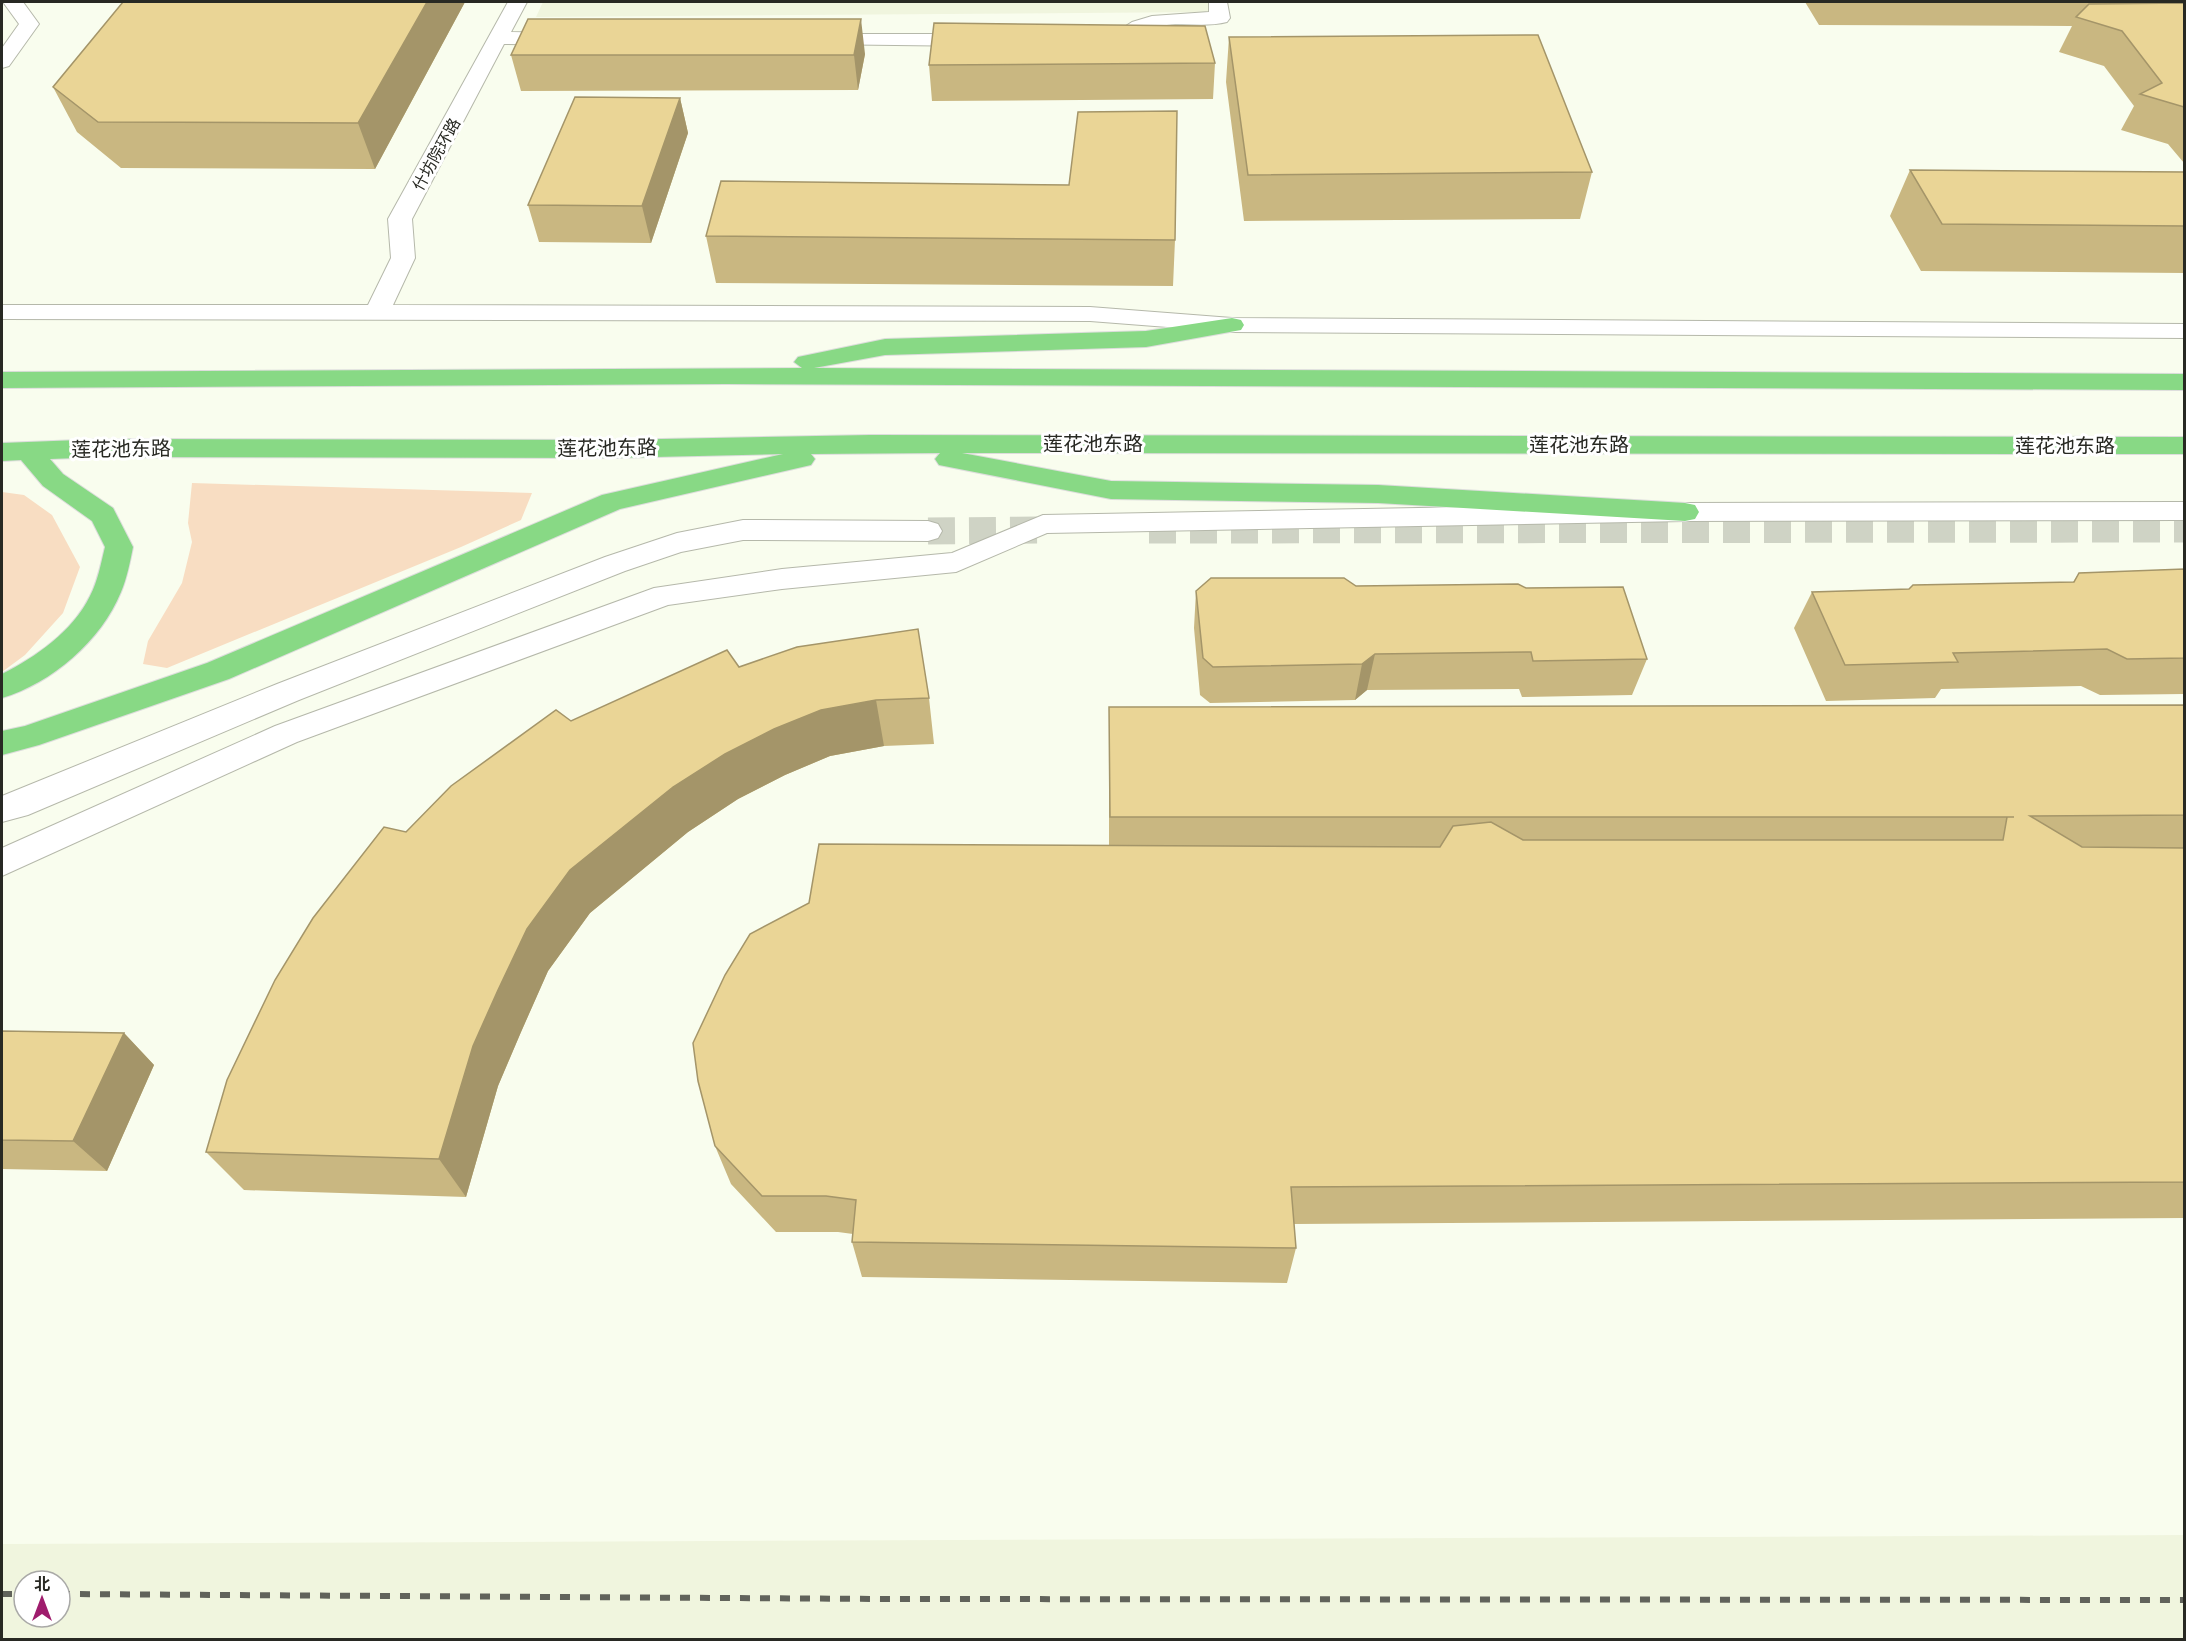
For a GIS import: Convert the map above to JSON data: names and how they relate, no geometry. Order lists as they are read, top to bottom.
{
  "streets": {
    "highway": ["莲花池东路"],
    "street": ["什坊院环路"]
  },
  "north": "top"
}
